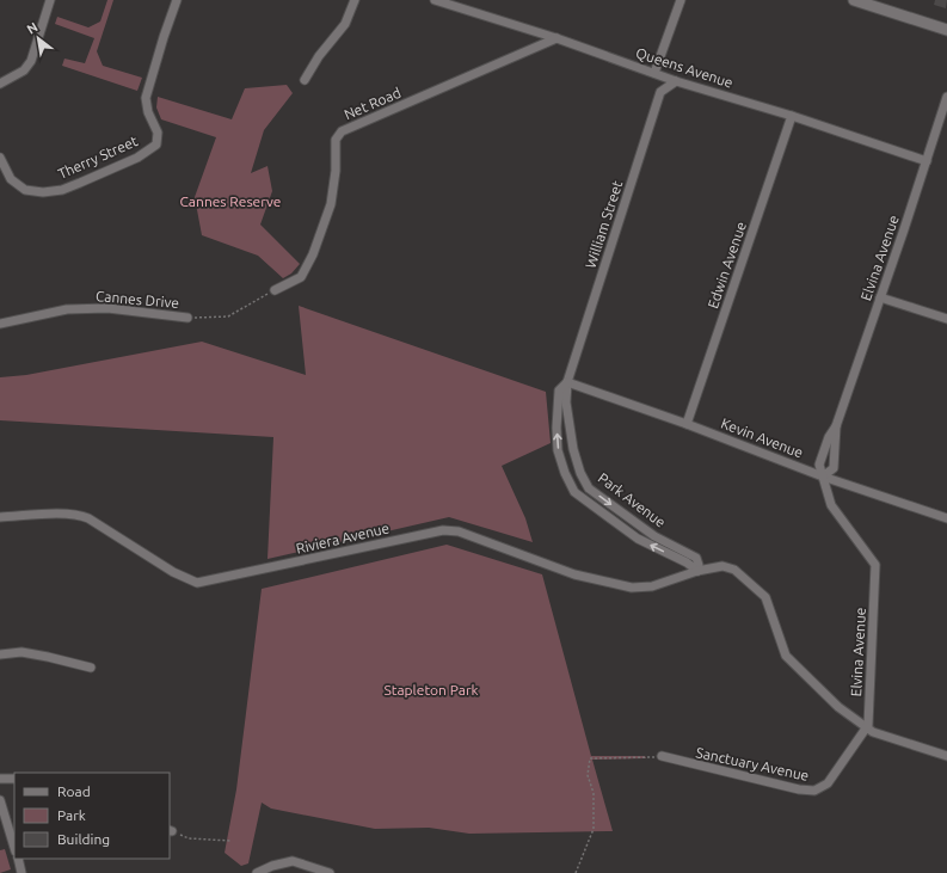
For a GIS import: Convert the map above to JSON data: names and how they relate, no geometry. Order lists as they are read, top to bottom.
{
  "streets": {
    "street": [
      "Queens Avenue",
      "Net Road",
      "Therry Street",
      "William Street",
      "Elvina Avenue",
      "Edwin Avenue",
      "Cannes Drive",
      "Kevin Avenue",
      "Park Avenue",
      "Riviera Avenue",
      "Sanctuary Avenue"
    ]
  },
  "crossings": [
    ["Queens Avenue", "Net Road"],
    ["Queens Avenue", "William Street"],
    ["Queens Avenue", "Elvina Avenue"],
    ["Queens Avenue", "Edwin Avenue"],
    ["William Street", "Kevin Avenue"],
    ["William Street", "Park Avenue"],
    ["Elvina Avenue", "Kevin Avenue"],
    ["Elvina Avenue", "Sanctuary Avenue"],
    ["Edwin Avenue", "Kevin Avenue"],
    ["Kevin Avenue", "Park Avenue"],
    ["Park Avenue", "Riviera Avenue"]
  ],
  "parks": ["Cannes Reserve", "Stapleton Park"],
  "legend": ["Road", "Park", "Building"],
  "north": "top left"
}
